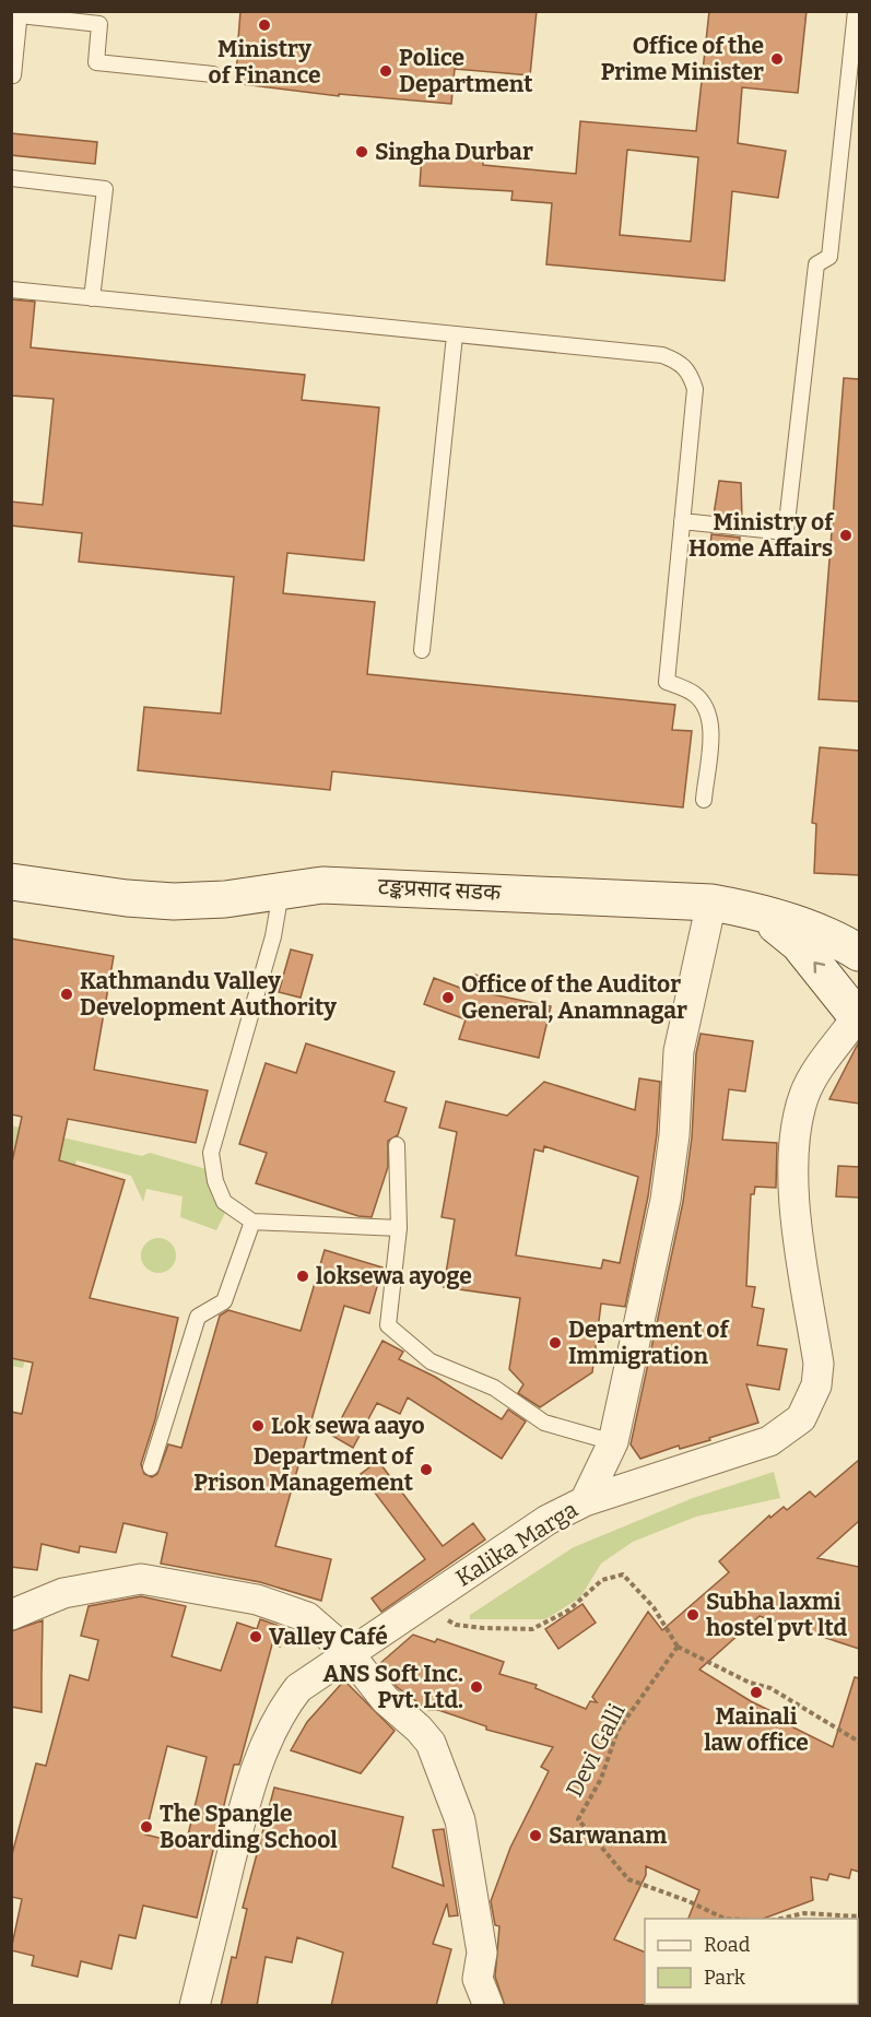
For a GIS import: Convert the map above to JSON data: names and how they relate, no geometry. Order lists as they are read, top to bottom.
{
  "streets": {
    "street": ["टङ्कप्रसाद सडक", "Kalika Marga"],
    "path": ["Devi Galli"]
  },
  "places": [
    "Ministry of Finance",
    "Office of the Prime Minister",
    "Police Department",
    "Singha Durbar",
    "Ministry of Home Affairs",
    "Kathmandu Valley Development Authority",
    "Office of the Auditor General, Anamnagar",
    "loksewa ayoge",
    "Department of Immigration",
    "Lok sewa aayo",
    "Department of Prison Management",
    "Subha laxmi hostel pvt ltd",
    "Valley Café",
    "ANS Soft Inc. Pvt. Ltd.",
    "Mainali law office",
    "The Spangle Boarding School",
    "Sarwanam"
  ],
  "legend": ["Road", "Park"]
}
